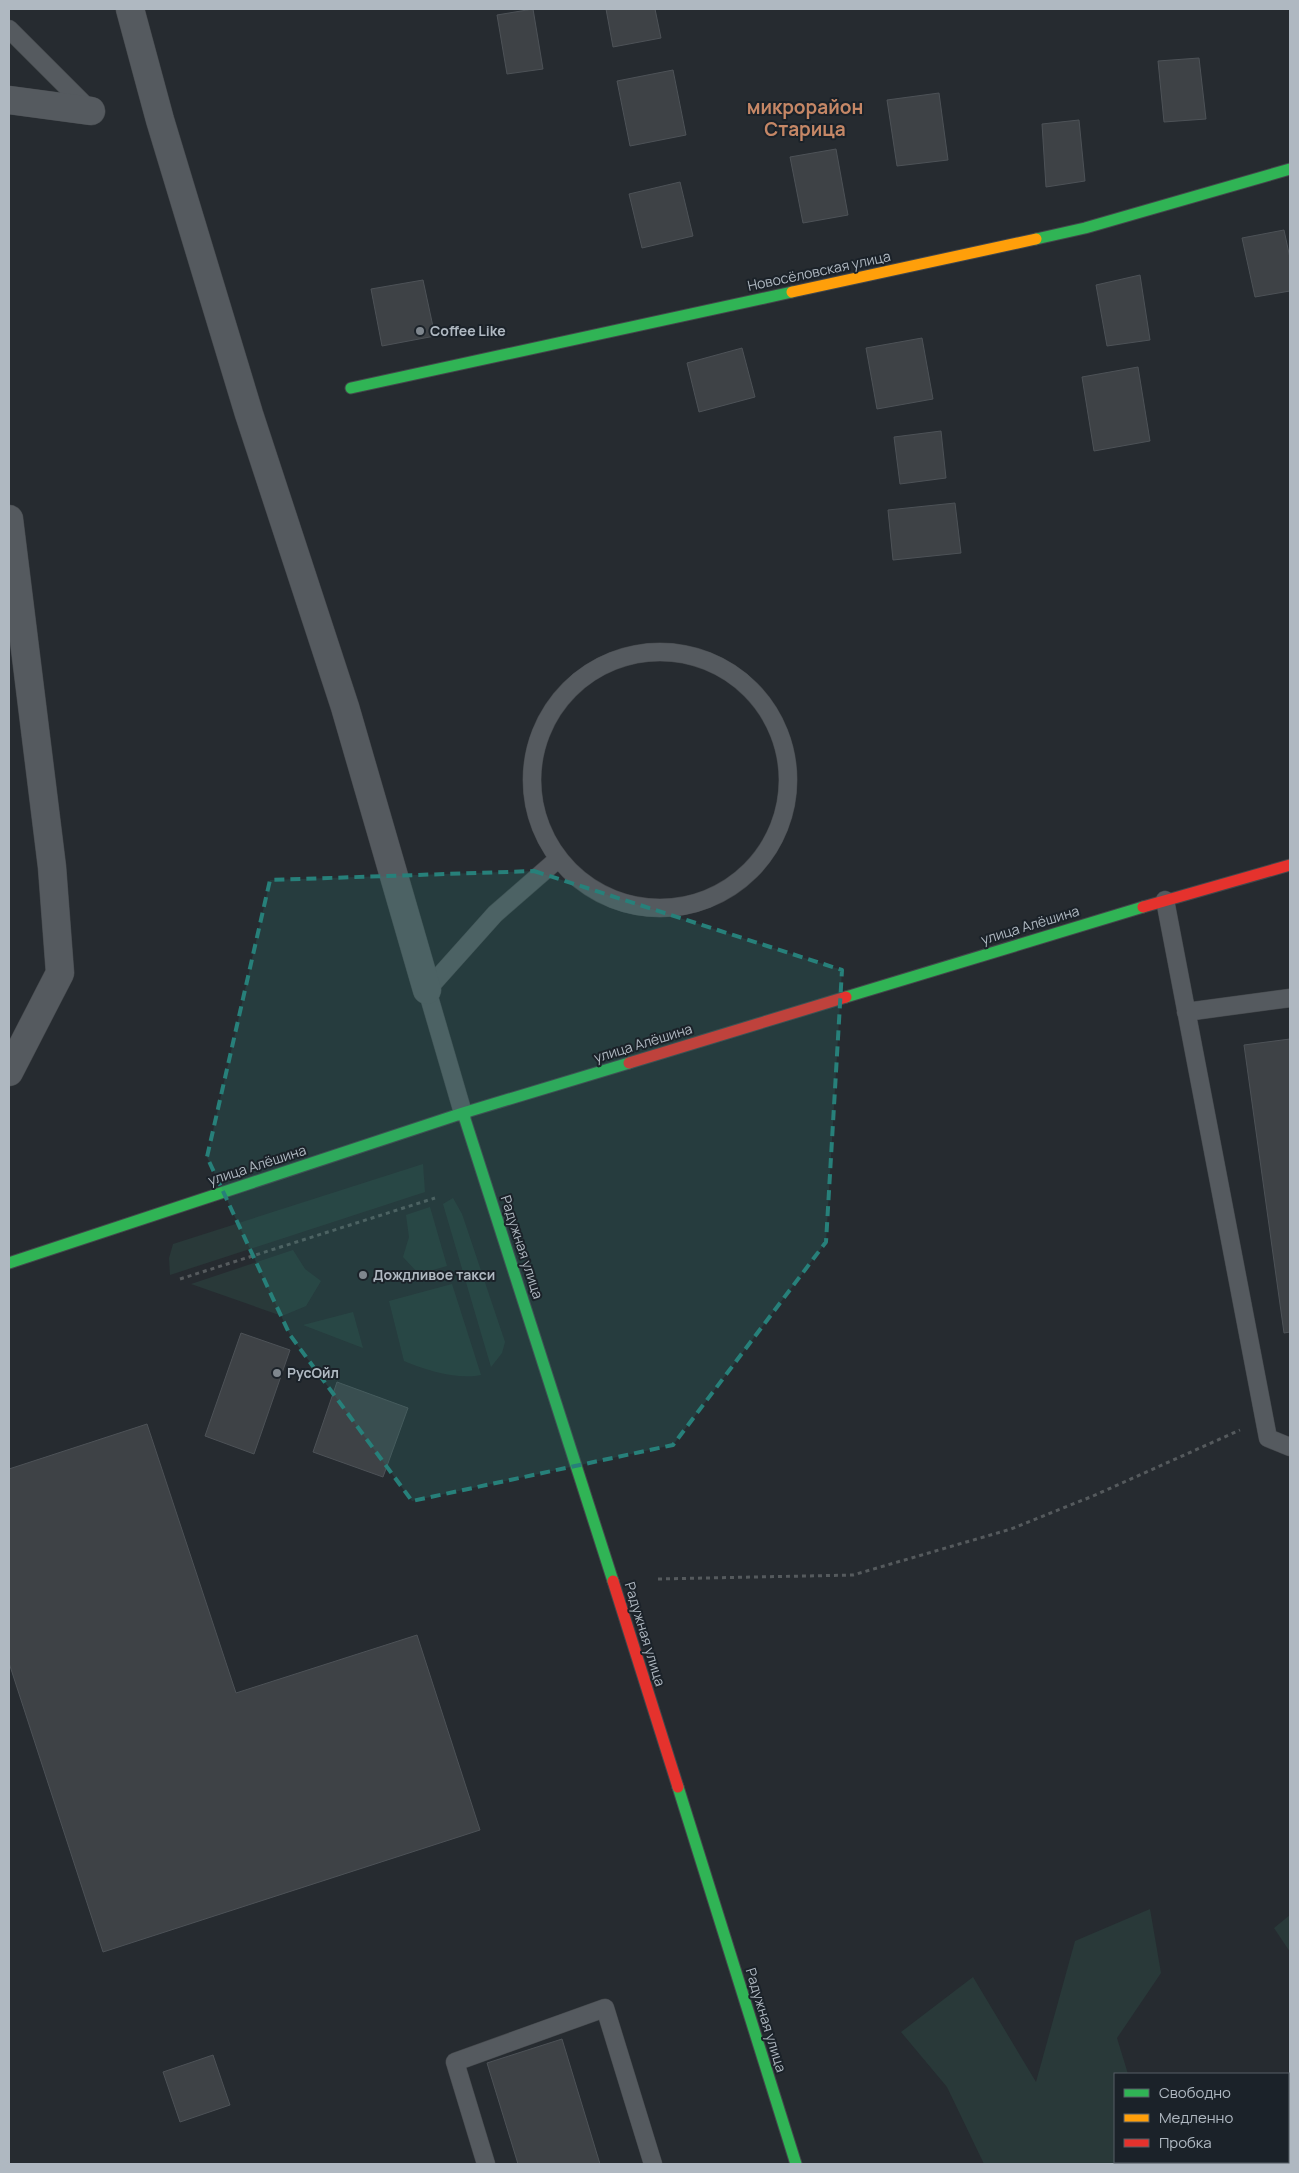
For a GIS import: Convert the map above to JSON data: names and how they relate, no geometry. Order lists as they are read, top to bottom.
{
  "streets": {
    "street": ["Новосёловская улица", "улица Алёшина", "Радужная улица"]
  },
  "crossings": [
    ["улица Алёшина", "Радужная улица"]
  ],
  "districts": ["микрорайон Старица"],
  "places": ["Coffee Like", "Дождливое такси", "РусОйл"],
  "legend": ["Свободно", "Медленно", "Пробка"]
}
